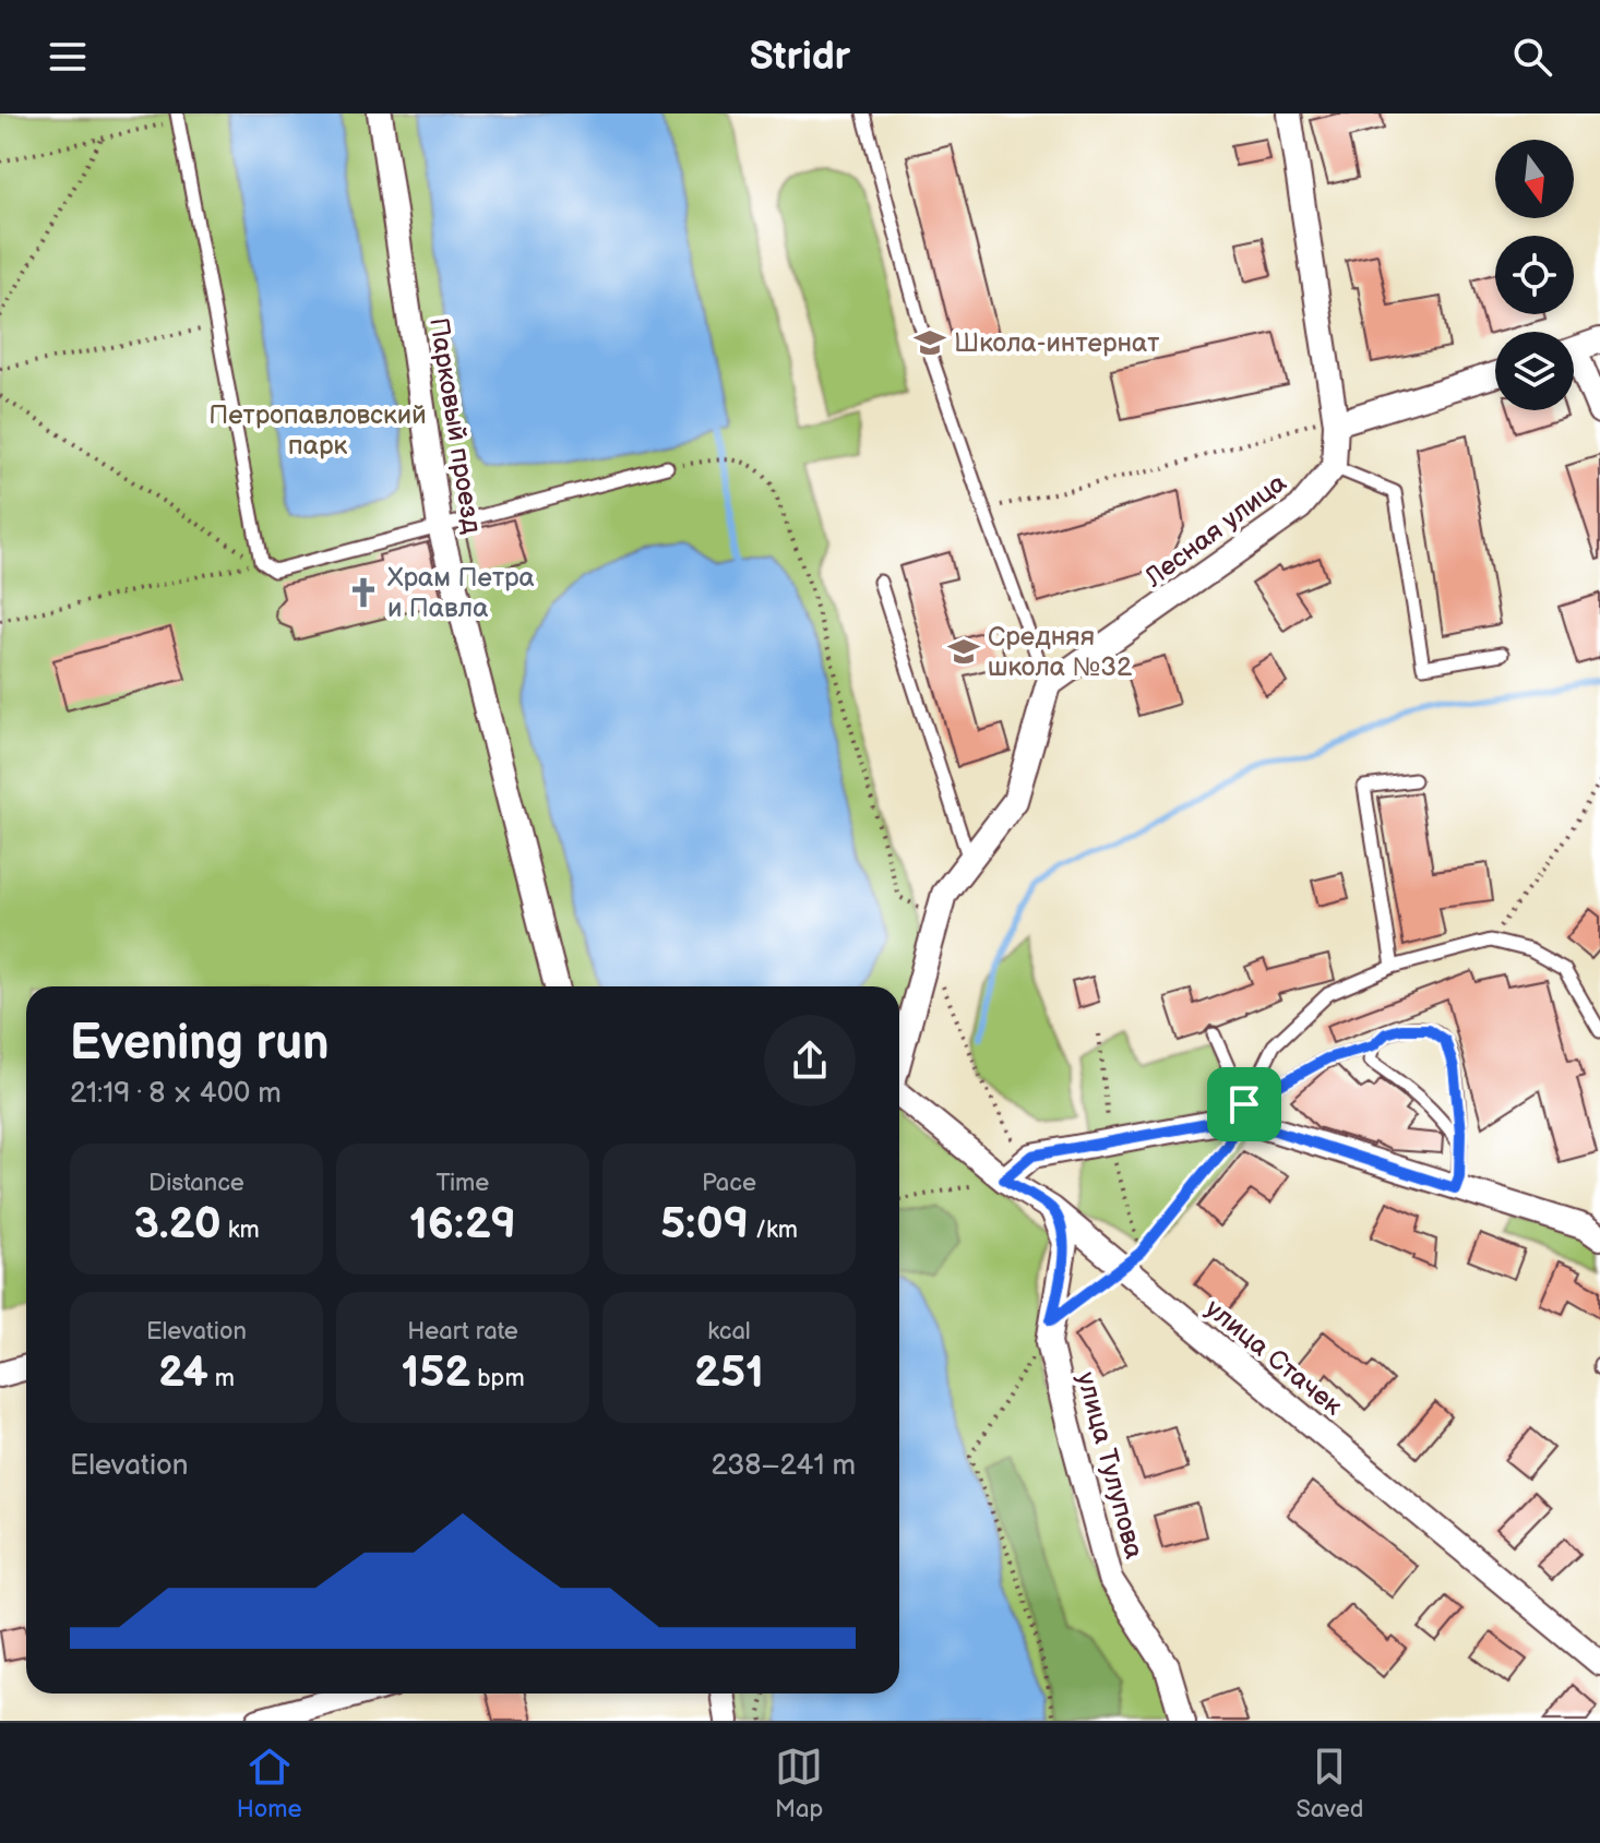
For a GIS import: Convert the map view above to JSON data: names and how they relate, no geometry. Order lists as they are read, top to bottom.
{
  "streets": {
    "street": [
      "Парковый проезд",
      "Лесная улица",
      "улица Стачек",
      "улица Тулупова"
    ]
  },
  "crossings": [
    ["улица Стачек", "улица Тулупова"]
  ],
  "parks": ["Петропавловский парк"],
  "places": {
    "school or university": ["Школа-интернат", "Средняя школа №32"],
    "church": ["Храм Петра и Павла"]
  },
  "north": "bottom",
  "page": {
    "header": "Stridr",
    "heading": ["Evening run", "21:19 · 8 × 400 m"],
    "stats": [
      ["Distance", "3.20 km"],
      ["Time", "16:29"],
      ["Pace", "5:09 /km"],
      ["Elevation", "24 m"],
      ["Heart rate", "152 bpm"],
      ["kcal", "251"]
    ],
    "chart": ["Elevation", "238–241 m"],
    "tabs": ["Home", "Map", "Saved"]
  }
}
